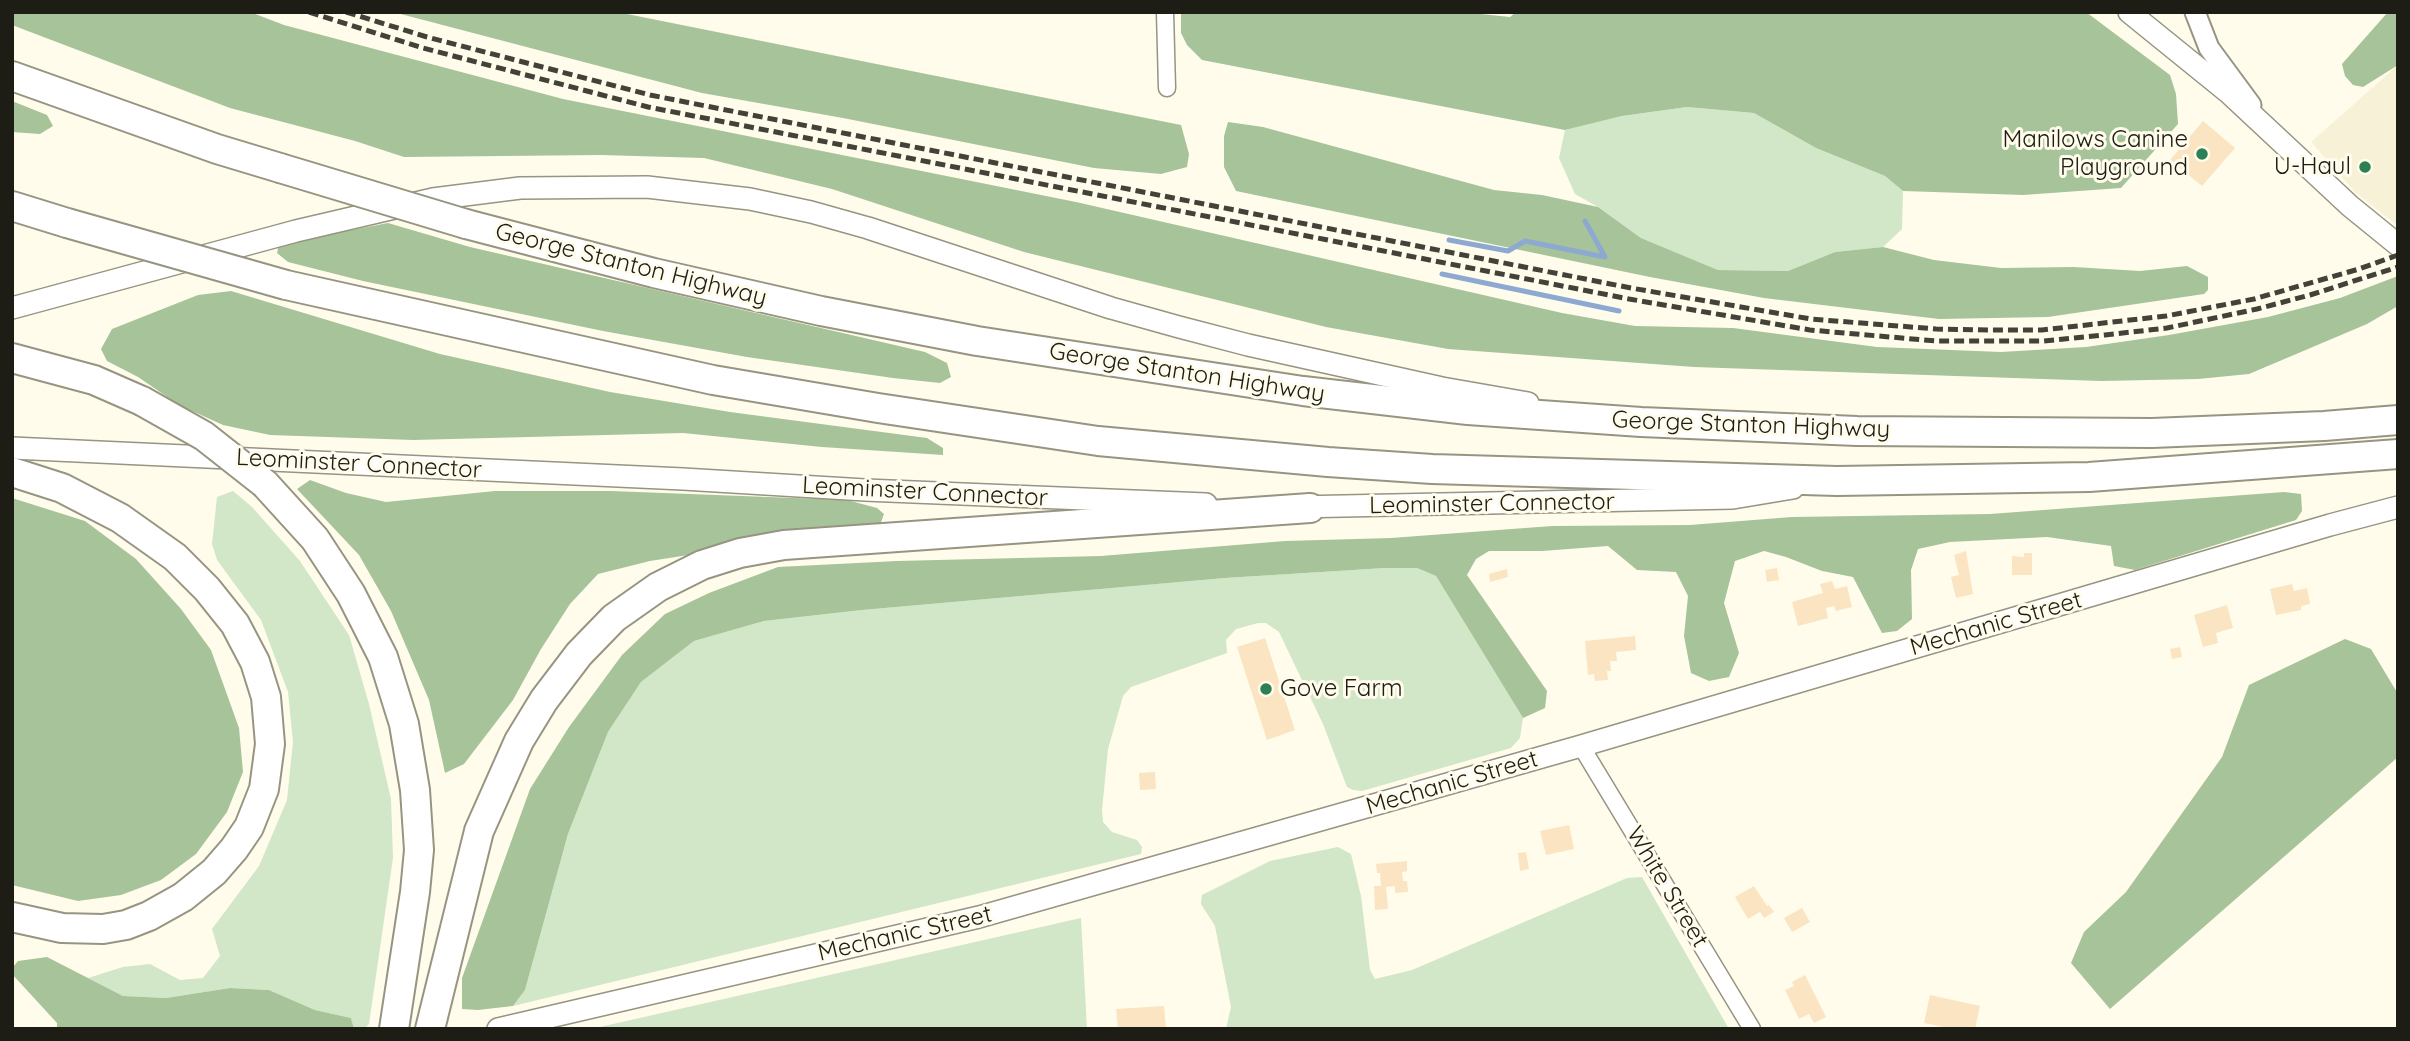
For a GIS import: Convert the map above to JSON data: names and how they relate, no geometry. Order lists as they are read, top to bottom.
{
  "streets": {
    "highway": ["George Stanton Highway"],
    "main road": ["Leominster Connector", "Mechanic Street"],
    "street": ["White Street"]
  },
  "crossings": [
    ["George Stanton Highway", "Leominster Connector"],
    ["Mechanic Street", "White Street"]
  ],
  "places": ["Manilows Canine Playground", "U-Haul", "Gove Farm"]
}
